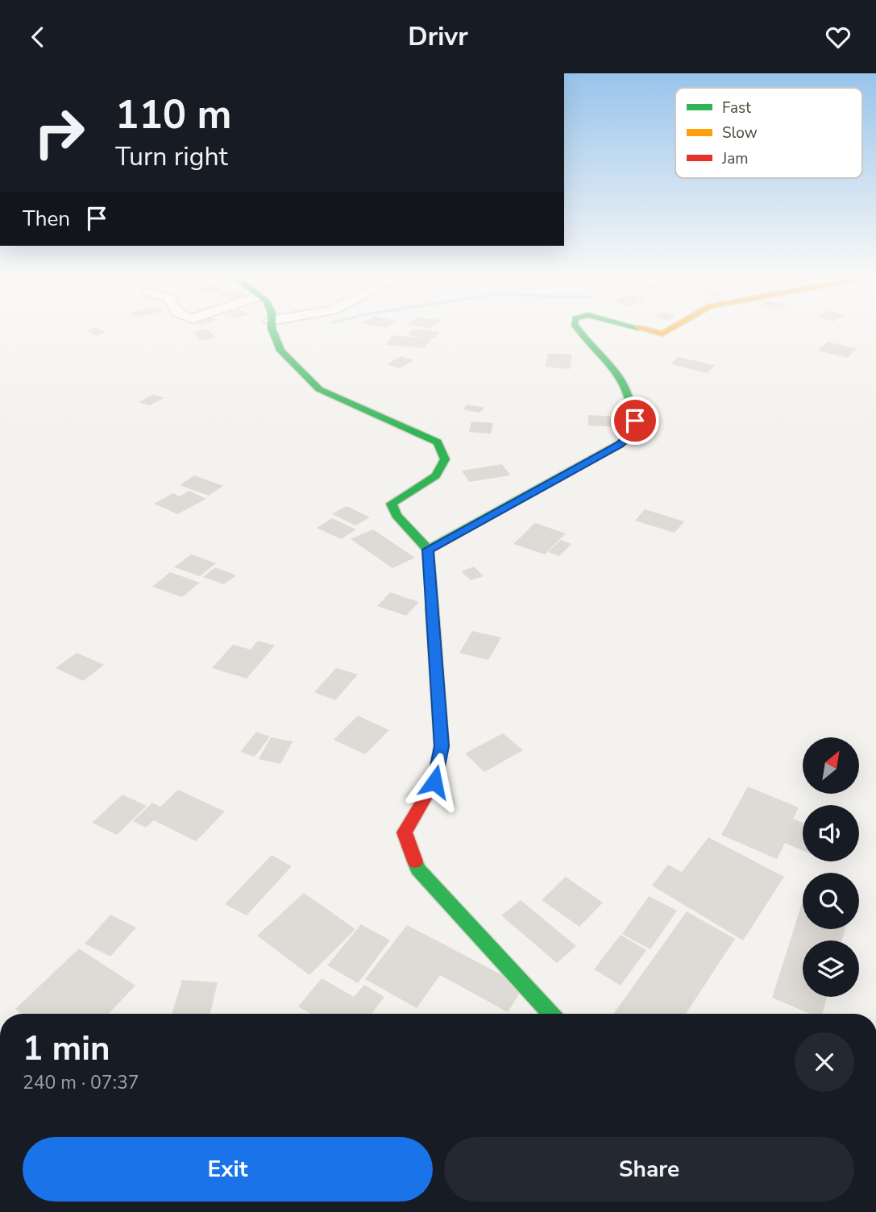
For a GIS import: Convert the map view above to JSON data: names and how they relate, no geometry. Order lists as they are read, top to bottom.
{
  "legend": ["Fast", "Slow", "Jam"],
  "north": "top right",
  "page": {
    "header": "Drivr",
    "turn": ["110 m", "Turn right"],
    "then": "Then",
    "heading": ["1 min", "240 m · 07:37"],
    "buttons": ["Exit", "Share"]
  }
}
